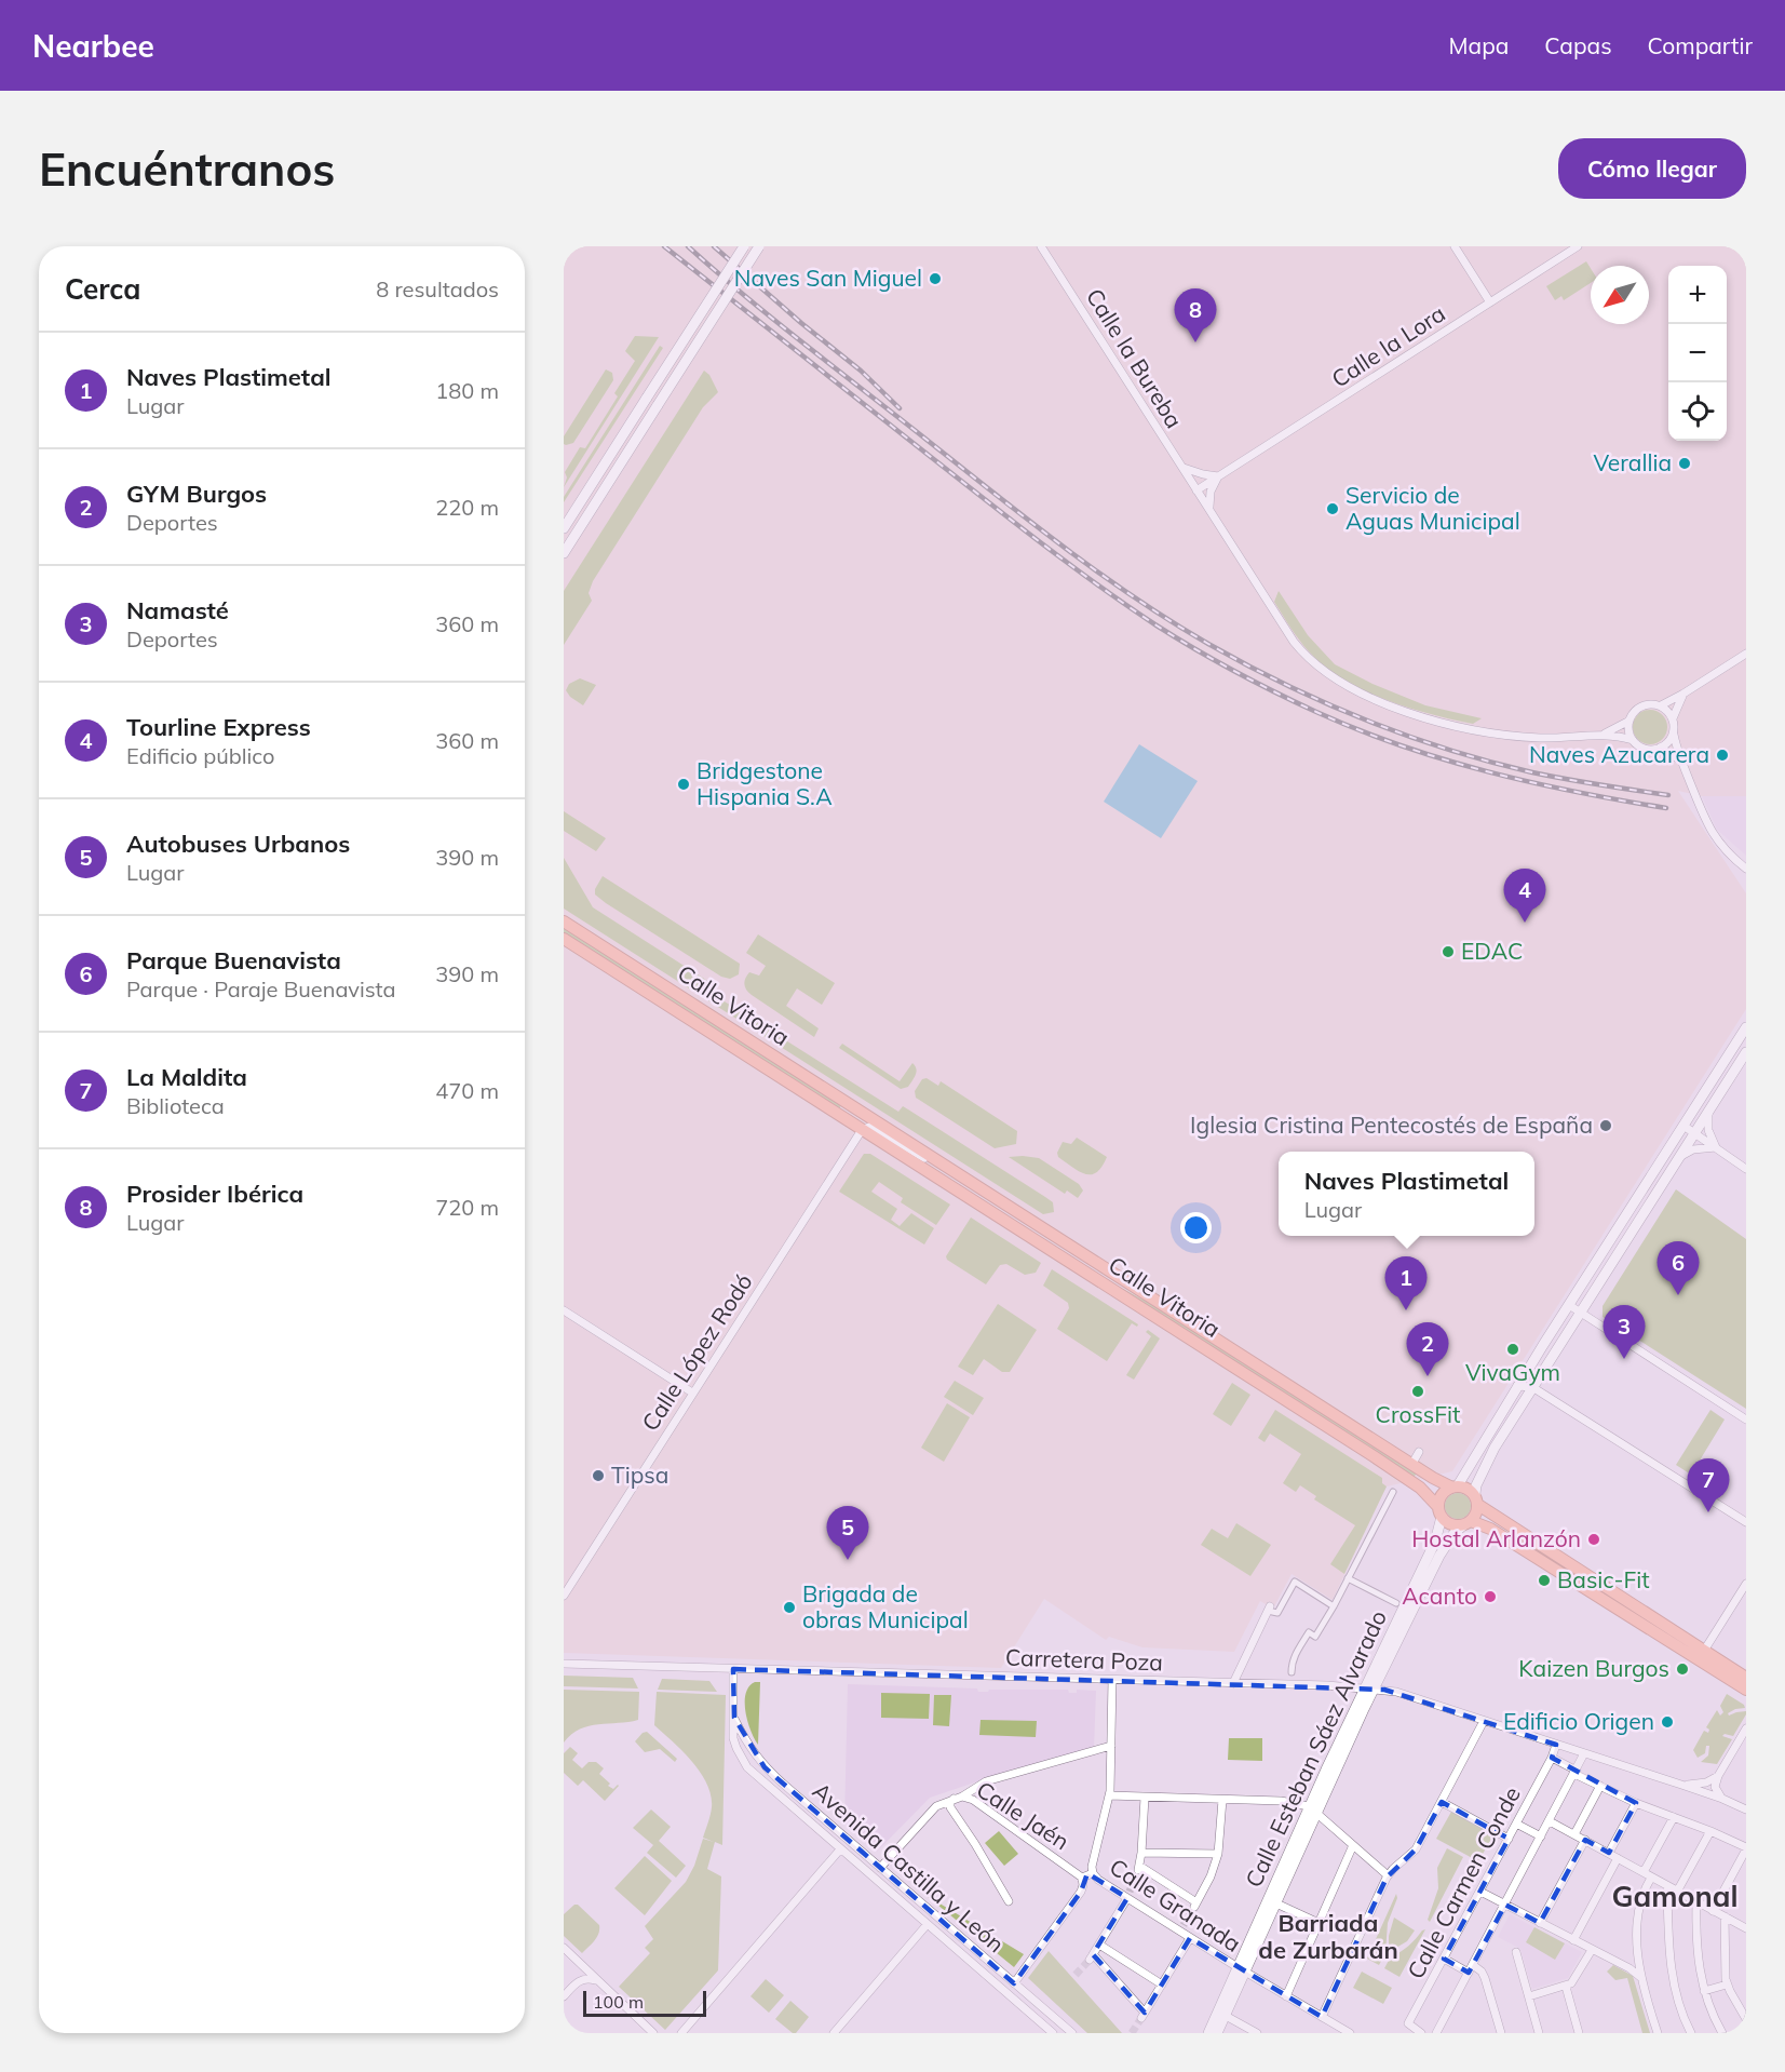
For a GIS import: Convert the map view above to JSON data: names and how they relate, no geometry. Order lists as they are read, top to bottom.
{
  "streets": {
    "highway": ["Calle Vitoria"],
    "main road": ["Calle Esteban Sáez Alvarado"],
    "street": [
      "Calle la Lora",
      "Calle la Bureba",
      "Calle López Rodó",
      "Carretera Poza",
      "Calle Jaén",
      "Avenida Castilla y León",
      "Calle Carmen Conde",
      "Calle Granada"
    ]
  },
  "crossings": [
    ["Calle la Lora", "Calle la Bureba"],
    ["Calle Vitoria", "Calle López Rodó"],
    ["Calle Vitoria", "Calle Esteban Sáez Alvarado"],
    ["Carretera Poza", "Calle Esteban Sáez Alvarado"],
    ["Carretera Poza", "Avenida Castilla y León"],
    ["Carretera Poza", "Calle Carmen Conde"],
    ["Calle Esteban Sáez Alvarado", "Calle Granada"],
    ["Calle Jaén", "Avenida Castilla y León"],
    ["Calle Jaén", "Calle Granada"]
  ],
  "districts": ["Gamonal", "Barriada de Zurbarán"],
  "places": [
    "Naves San Miguel",
    "Verallia",
    "Servicio de Aguas Municipal",
    "Naves Azucarera",
    "Bridgestone Hispania S.A",
    "EDAC",
    "Iglesia Cristina Pentecostés de España",
    "VivaGym",
    "CrossFit",
    "Tipsa",
    "Hostal Arlanzón",
    "Basic-Fit",
    "Acanto",
    "Brigada de obras Municipal",
    "Kaizen Burgos",
    "Edificio Origen"
  ],
  "scale_bar": "100 m",
  "north": "bottom left",
  "page": {
    "header": "Nearbee",
    "nav": ["Mapa", "Capas", "Compartir"],
    "buttons": "Cómo llegar",
    "title": "Encuéntranos",
    "heading": ["Cerca", "8 resultados"],
    "map_buttons": ["+", "−"],
    "pins": [
      "8",
      "4",
      "6",
      "1",
      "3",
      "2",
      "7",
      "5"
    ],
    "list": [
      {
        "mark": "1",
        "name": "Naves Plastimetal",
        "note": "Lugar",
        "value": "180 m"
      },
      {
        "mark": "2",
        "name": "GYM Burgos",
        "note": "Deportes",
        "value": "220 m"
      },
      {
        "mark": "3",
        "name": "Namasté",
        "note": "Deportes",
        "value": "360 m"
      },
      {
        "mark": "4",
        "name": "Tourline Express",
        "note": "Edificio público",
        "value": "360 m"
      },
      {
        "mark": "5",
        "name": "Autobuses Urbanos",
        "note": "Lugar",
        "value": "390 m"
      },
      {
        "mark": "6",
        "name": "Parque Buenavista",
        "note": "Parque · Paraje Buenavista",
        "value": "390 m"
      },
      {
        "mark": "7",
        "name": "La Maldita",
        "note": "Biblioteca",
        "value": "470 m"
      },
      {
        "mark": "8",
        "name": "Prosider Ibérica",
        "note": "Lugar",
        "value": "720 m"
      }
    ],
    "popup": ["Naves Plastimetal", "Lugar"],
    "scale": "100 m"
  }
}
